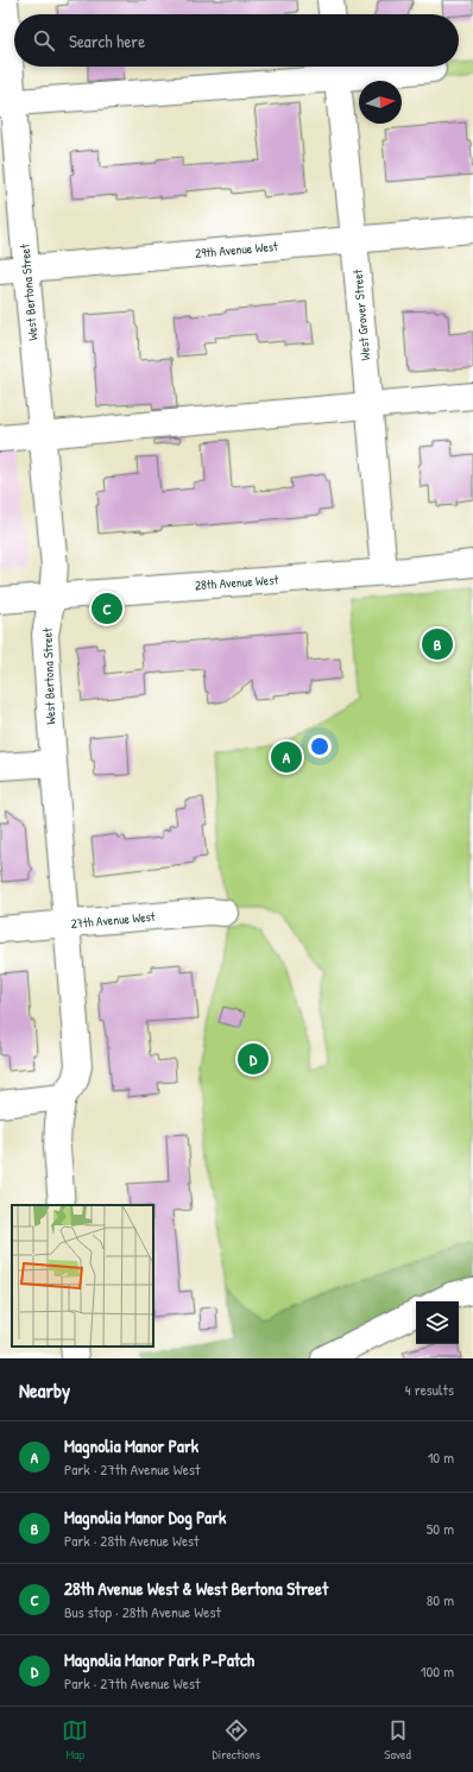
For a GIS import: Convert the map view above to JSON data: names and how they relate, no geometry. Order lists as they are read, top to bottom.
{
  "streets": {
    "street": [
      "29th Avenue West",
      "West Bertona Street",
      "West Grover Street",
      "28th Avenue West",
      "27th Avenue West"
    ]
  },
  "crossings": [
    ["29th Avenue West", "West Bertona Street"],
    ["29th Avenue West", "West Grover Street"],
    ["West Bertona Street", "28th Avenue West"],
    ["West Bertona Street", "27th Avenue West"],
    ["West Grover Street", "28th Avenue West"]
  ],
  "north": "right",
  "page": {
    "search": "Search here",
    "pins": [
      "C",
      "B",
      "A",
      "D"
    ],
    "heading": ["Nearby", "4 results"],
    "list": [
      {
        "mark": "A",
        "name": "Magnolia Manor Park",
        "note": "Park · 27th Avenue West",
        "value": "10 m"
      },
      {
        "mark": "B",
        "name": "Magnolia Manor Dog Park",
        "note": "Park · 28th Avenue West",
        "value": "50 m"
      },
      {
        "mark": "C",
        "name": "28th Avenue West & West Bertona Street",
        "note": "Bus stop · 28th Avenue West",
        "value": "80 m"
      },
      {
        "mark": "D",
        "name": "Magnolia Manor Park P-Patch",
        "note": "Park · 27th Avenue West",
        "value": "100 m"
      }
    ],
    "nav": ["Map", "Directions", "Saved"]
  }
}
